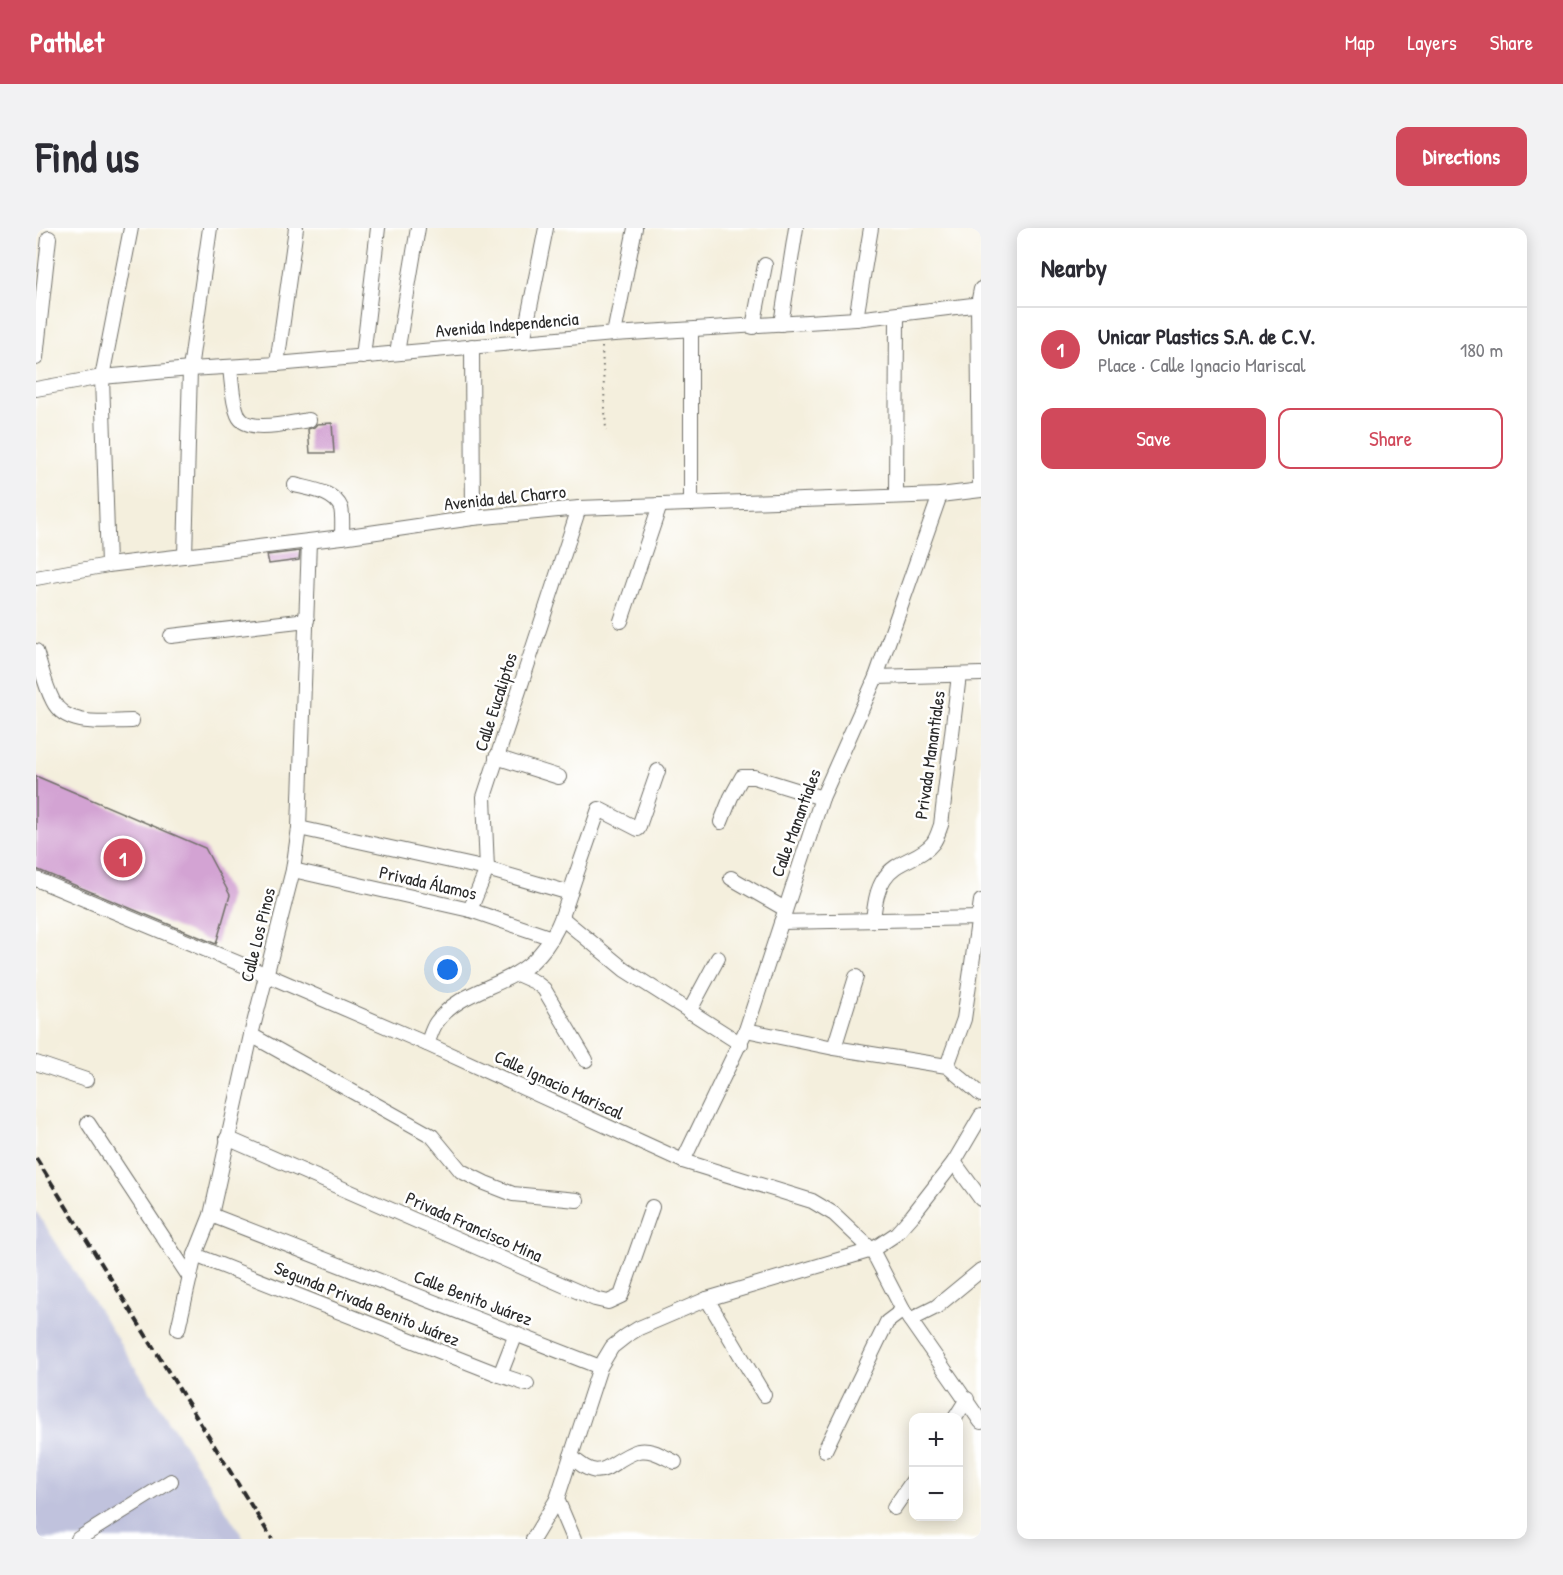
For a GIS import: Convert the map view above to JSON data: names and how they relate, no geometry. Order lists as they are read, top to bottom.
{
  "streets": {
    "street": [
      "Avenida Independencia",
      "Avenida del Charro",
      "Calle Eucaliptos",
      "Privada Manantiales",
      "Calle Manantiales",
      "Privada Álamos",
      "Calle Los Pinos",
      "Calle Ignacio Mariscal",
      "Privada Francisco Mina",
      "Calle Benito Juárez",
      "Segunda Privada Benito Juárez"
    ]
  },
  "crossings": [
    ["Avenida del Charro", "Calle Eucaliptos"],
    ["Avenida del Charro", "Calle Manantiales"],
    ["Avenida del Charro", "Calle Los Pinos"],
    ["Calle Eucaliptos", "Privada Álamos"],
    ["Calle Manantiales", "Calle Ignacio Mariscal"],
    ["Privada Álamos", "Calle Los Pinos"],
    ["Calle Los Pinos", "Calle Ignacio Mariscal"],
    ["Calle Los Pinos", "Privada Francisco Mina"],
    ["Calle Los Pinos", "Calle Benito Juárez"],
    ["Calle Los Pinos", "Segunda Privada Benito Juárez"]
  ],
  "page": {
    "header": "Pathlet",
    "nav": ["Map", "Layers", "Share"],
    "buttons": [
      "Directions",
      ["Save", "Share"]
    ],
    "title": "Find us",
    "heading": "Nearby",
    "list": [
      {
        "mark": "1",
        "name": "Unicar Plastics S.A. de C.V.",
        "note": "Place · Calle Ignacio Mariscal",
        "value": "180 m"
      }
    ],
    "pins": "1",
    "map_buttons": ["+", "−"]
  }
}
